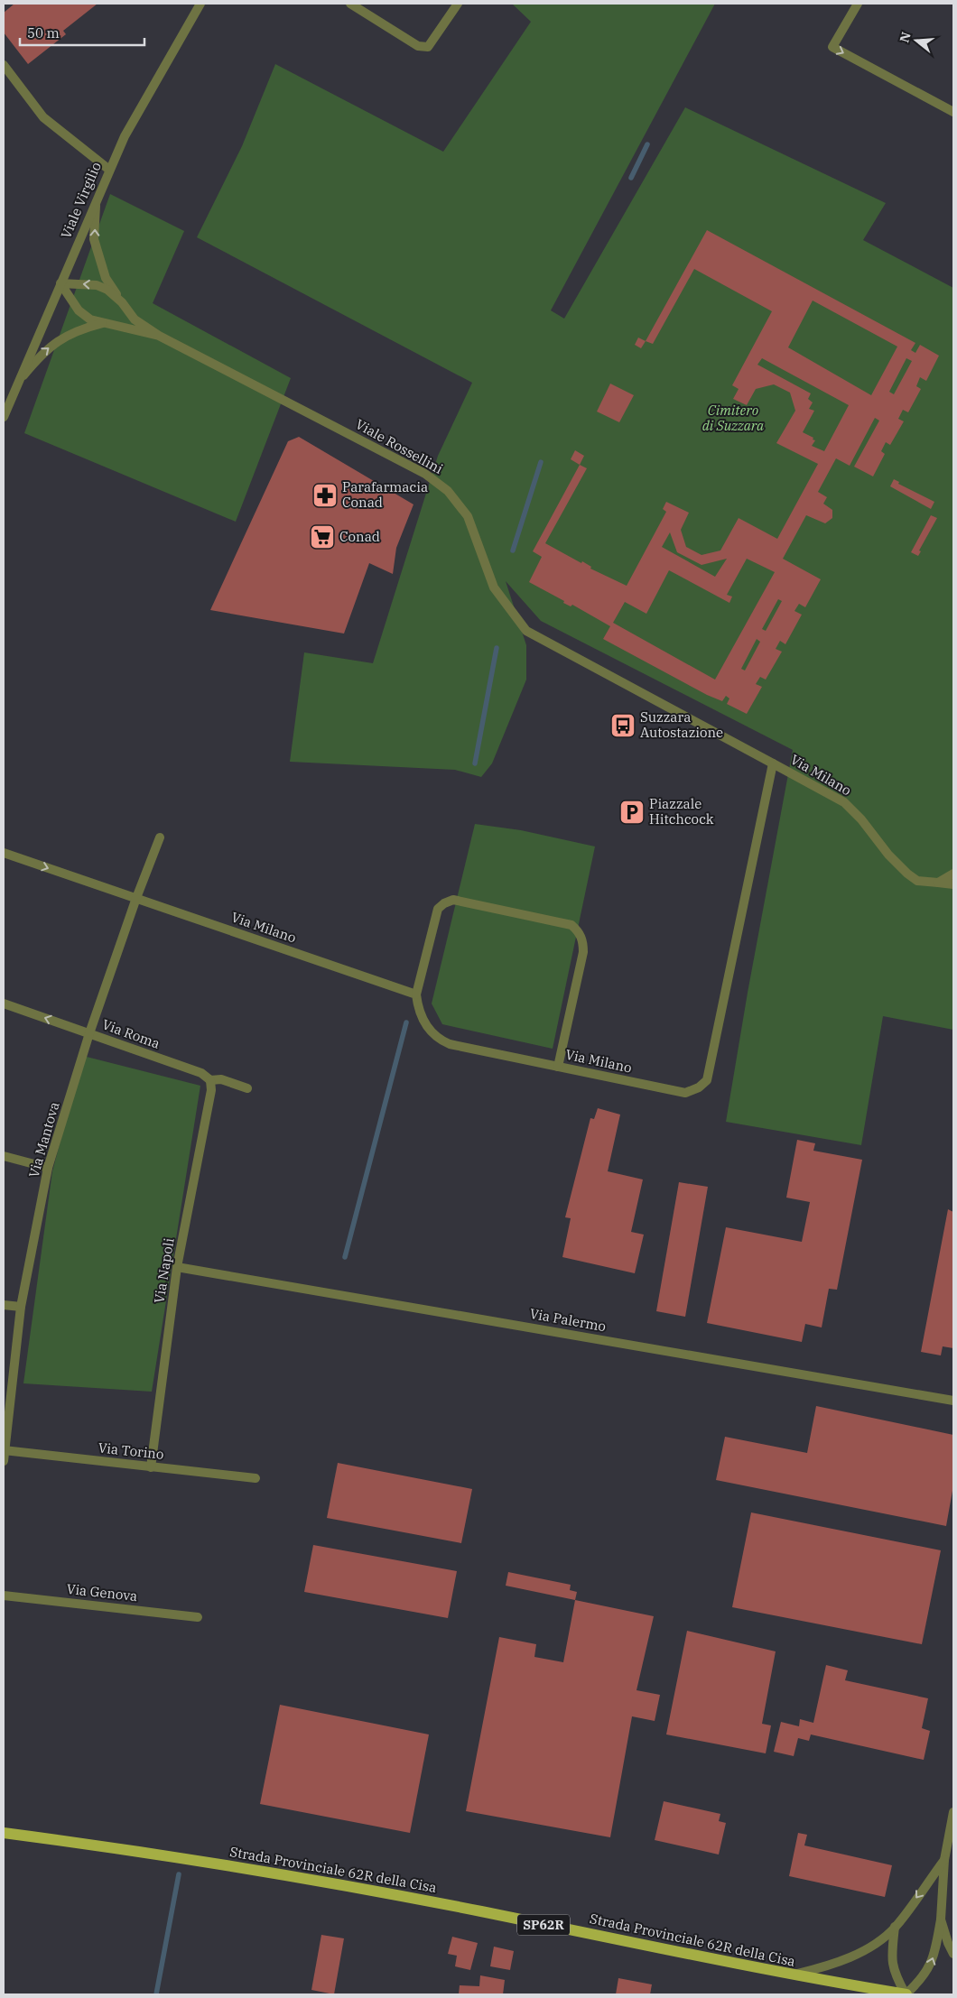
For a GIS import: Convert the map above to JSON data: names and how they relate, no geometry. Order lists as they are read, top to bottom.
{
  "streets": {
    "main road": ["Strada Provinciale 62R della Cisa", "SP62R"],
    "street": [
      "Viale Virgilio",
      "Viale Rossellini",
      "Via Milano",
      "Via Roma",
      "Via Mantova",
      "Via Napoli",
      "Via Palermo",
      "Via Torino",
      "Via Genova"
    ]
  },
  "crossings": [
    ["Viale Rossellini", "Via Milano"],
    ["Via Milano", "Via Mantova"],
    ["Via Roma", "Via Mantova"],
    ["Via Roma", "Via Napoli"],
    ["Via Mantova", "Via Torino"],
    ["Via Napoli", "Via Palermo"],
    ["Via Napoli", "Via Torino"]
  ],
  "parks": ["Cimitero di Suzzara"],
  "places": {
    "pharmacy": ["Parafarmacia Conad"],
    "supermarket": ["Conad"],
    "bus stop": ["Suzzara Autostazione"],
    "parking": ["Piazzale Hitchcock"]
  },
  "scale_bar": "50 m",
  "north": "left"
}
